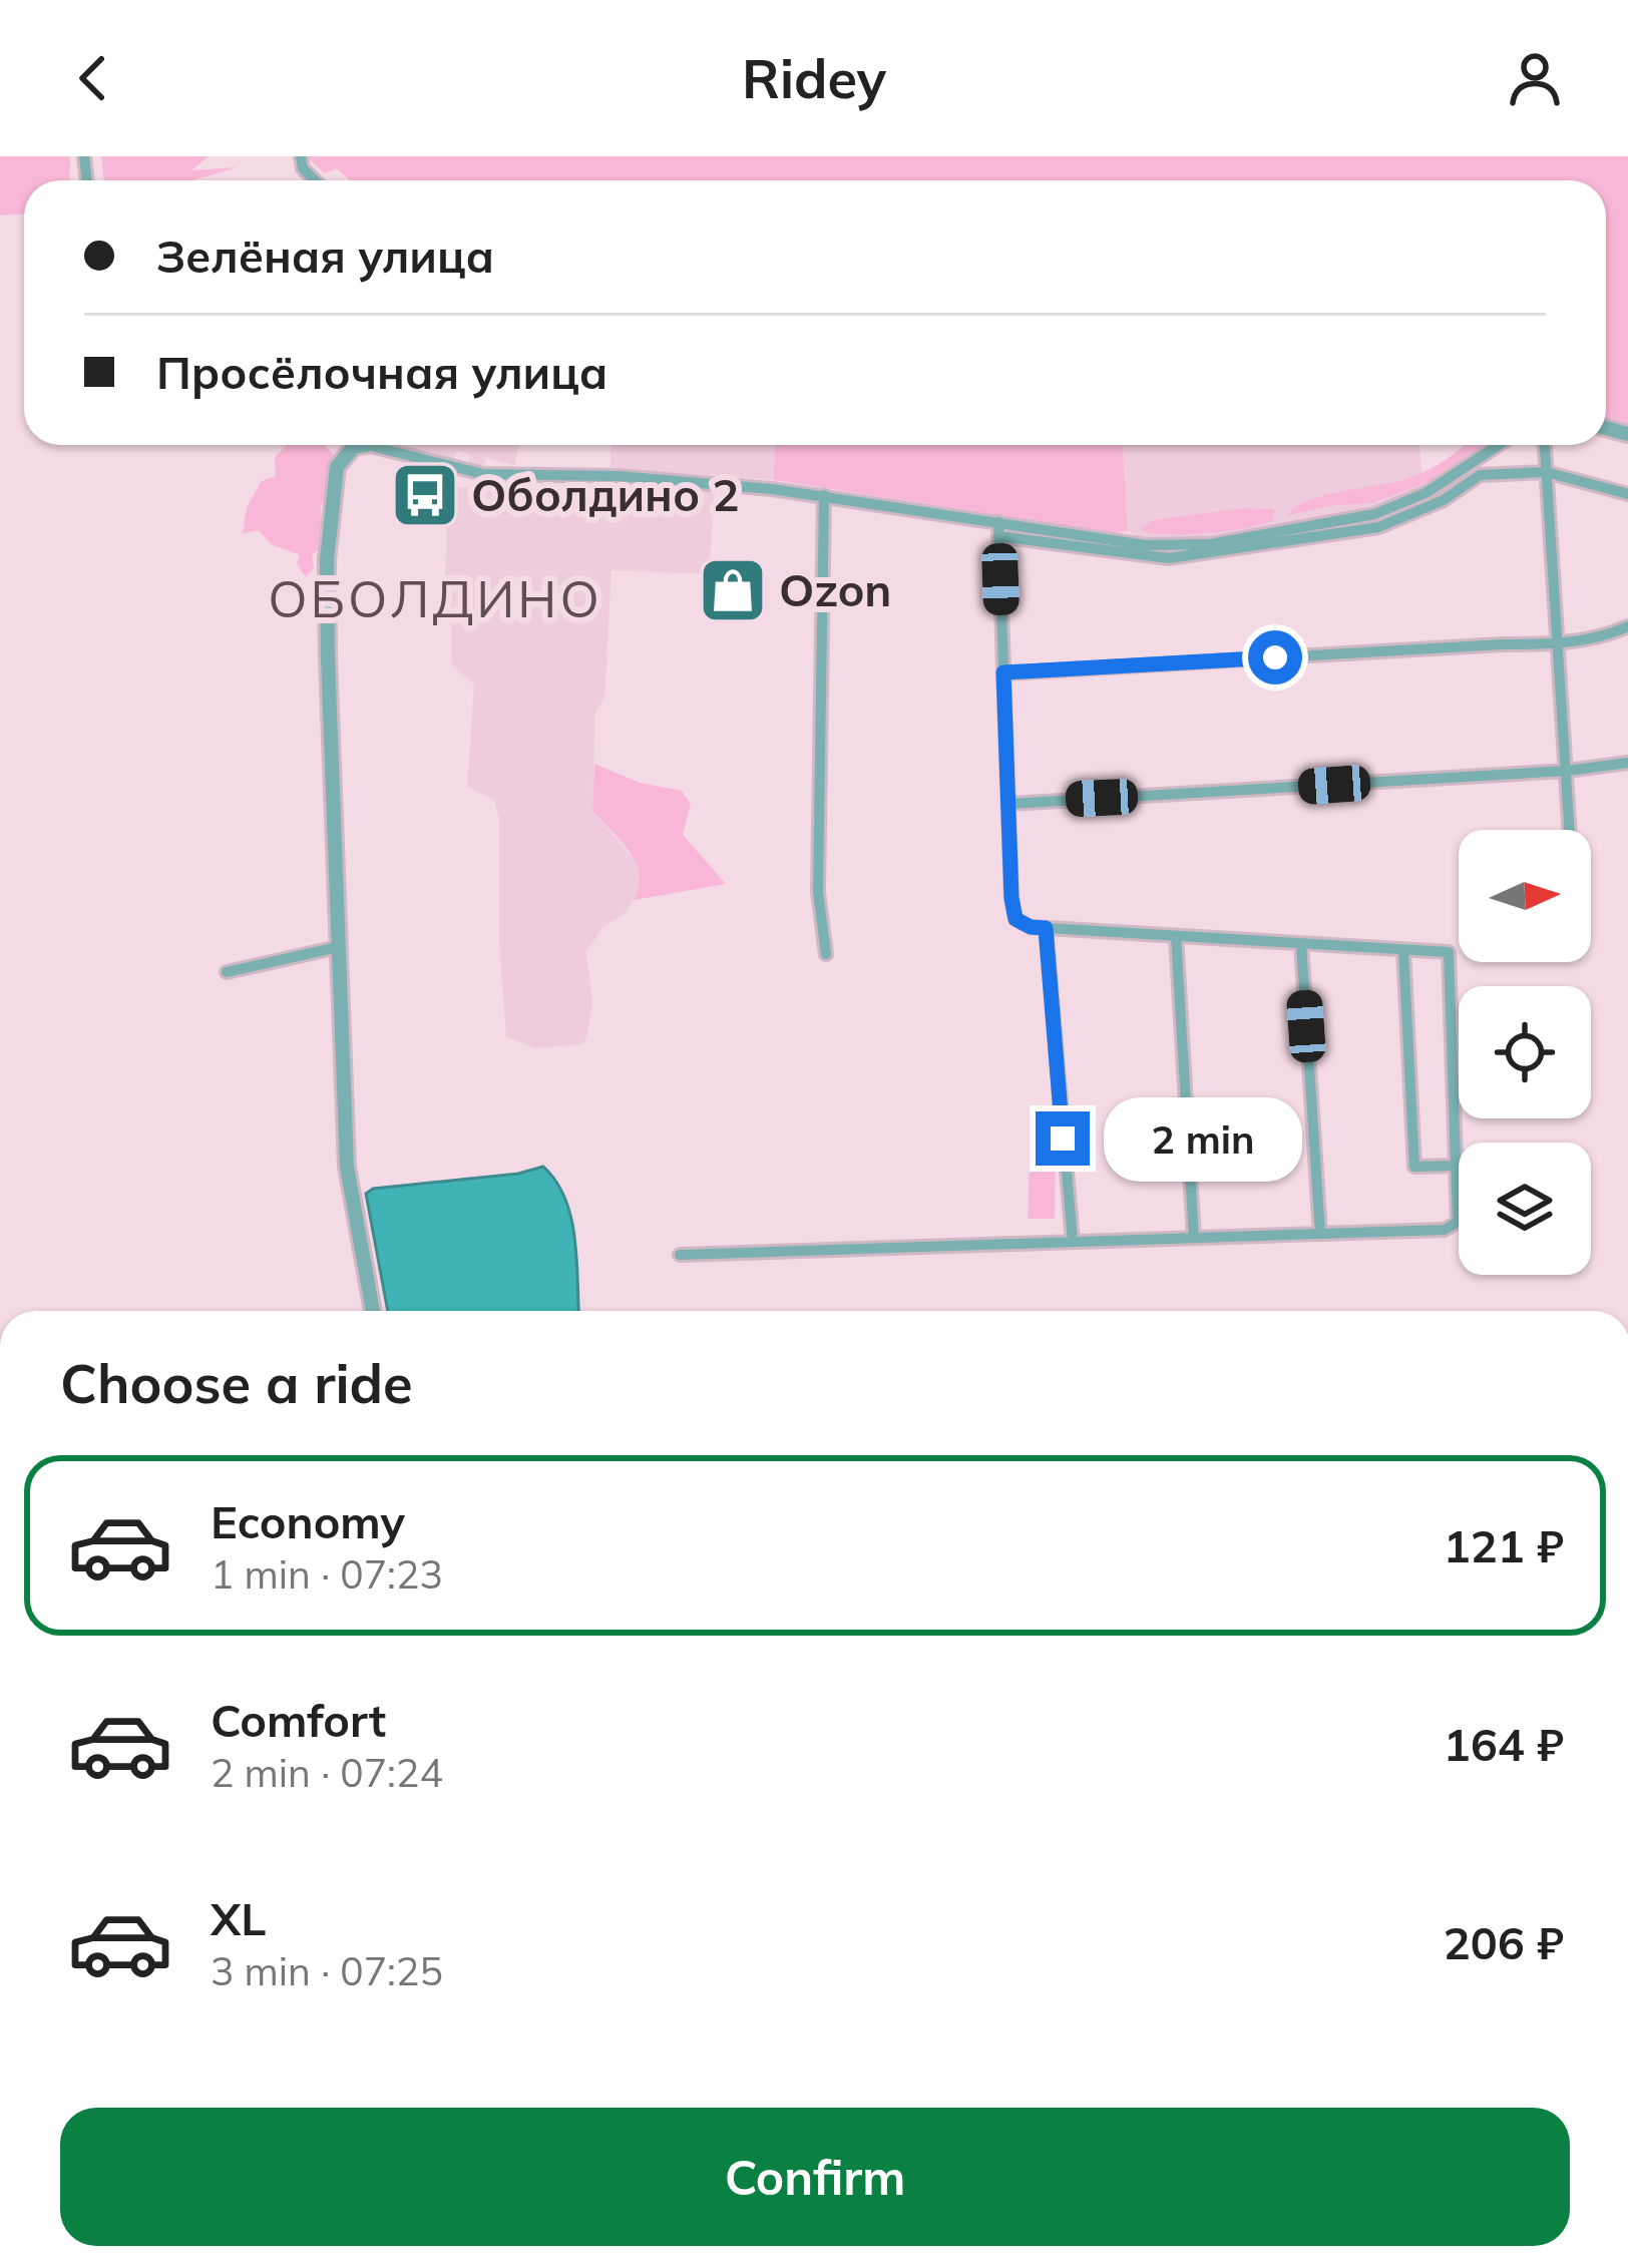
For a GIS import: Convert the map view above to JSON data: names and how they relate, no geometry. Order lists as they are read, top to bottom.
{
  "districts": ["ОБОЛДИНО"],
  "places": {
    "bus stop": ["Оболдино 2"],
    "shop": ["Ozon"]
  },
  "north": "right",
  "page": {
    "header": "Ridey",
    "banner": ["Зелёная улица", "Просёлочная улица"],
    "bubble": "2 min",
    "heading": "Choose a ride",
    "list": [
      {
        "name": "Economy",
        "note": "1 min · 07:23",
        "value": "121 ₽"
      },
      {
        "name": "Comfort",
        "note": "2 min · 07:24",
        "value": "164 ₽"
      },
      {
        "name": "XL",
        "note": "3 min · 07:25",
        "value": "206 ₽"
      }
    ],
    "buttons": "Confirm"
  }
}
